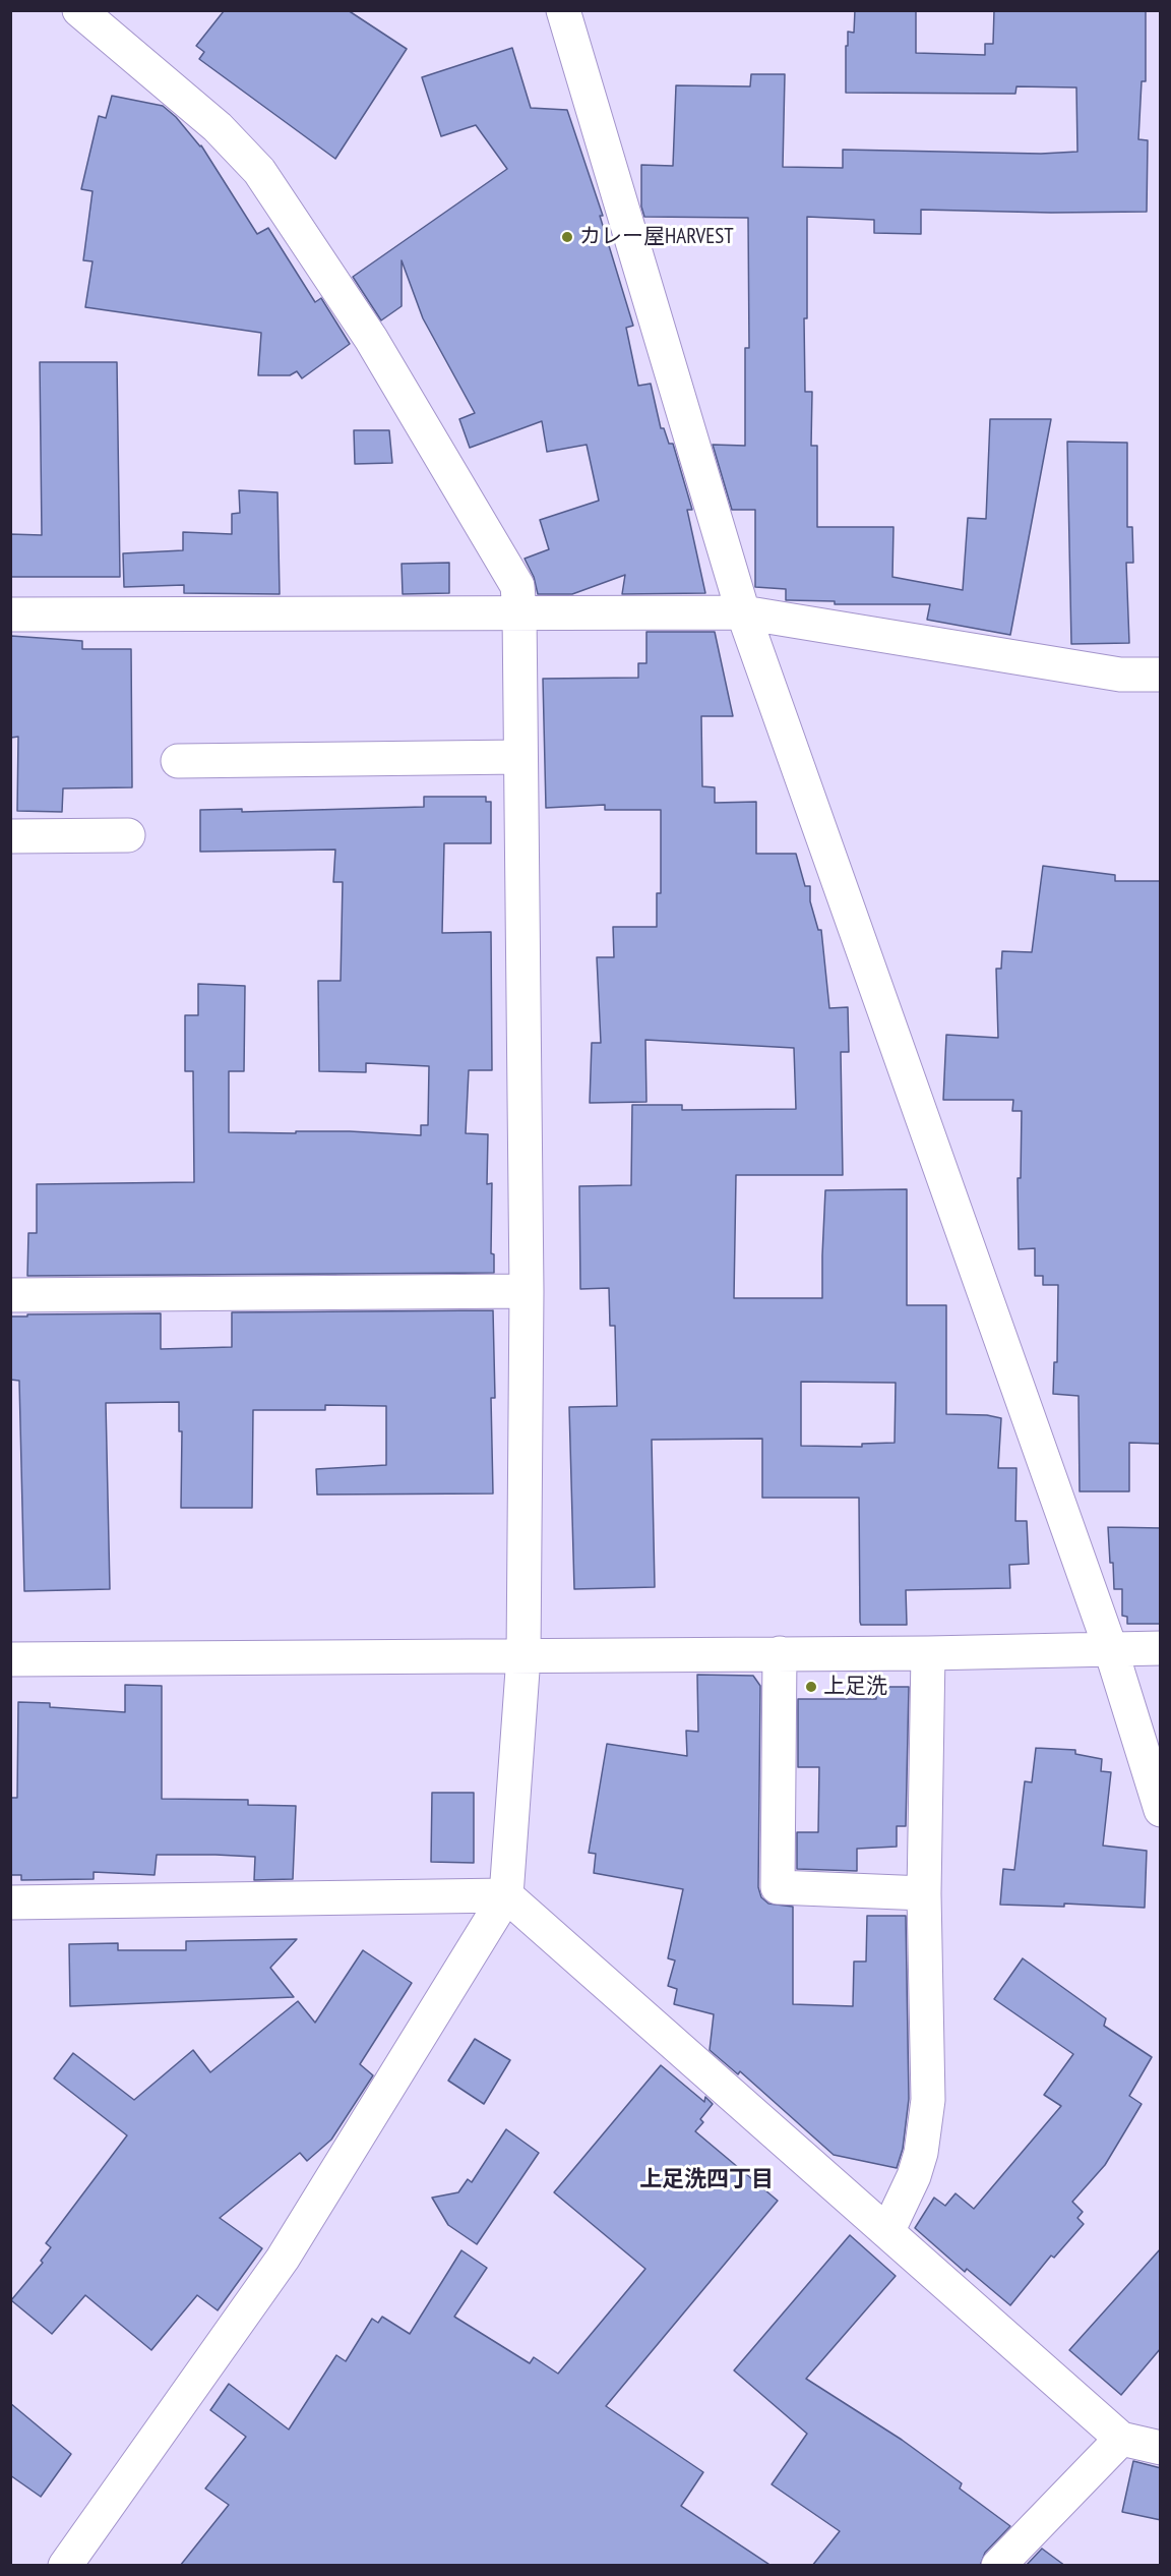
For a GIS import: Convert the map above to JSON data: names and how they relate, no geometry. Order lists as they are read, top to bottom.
{
  "districts": ["上足洗四丁目"],
  "places": ["カレー屋HARVEST", "上足洗"]
}
